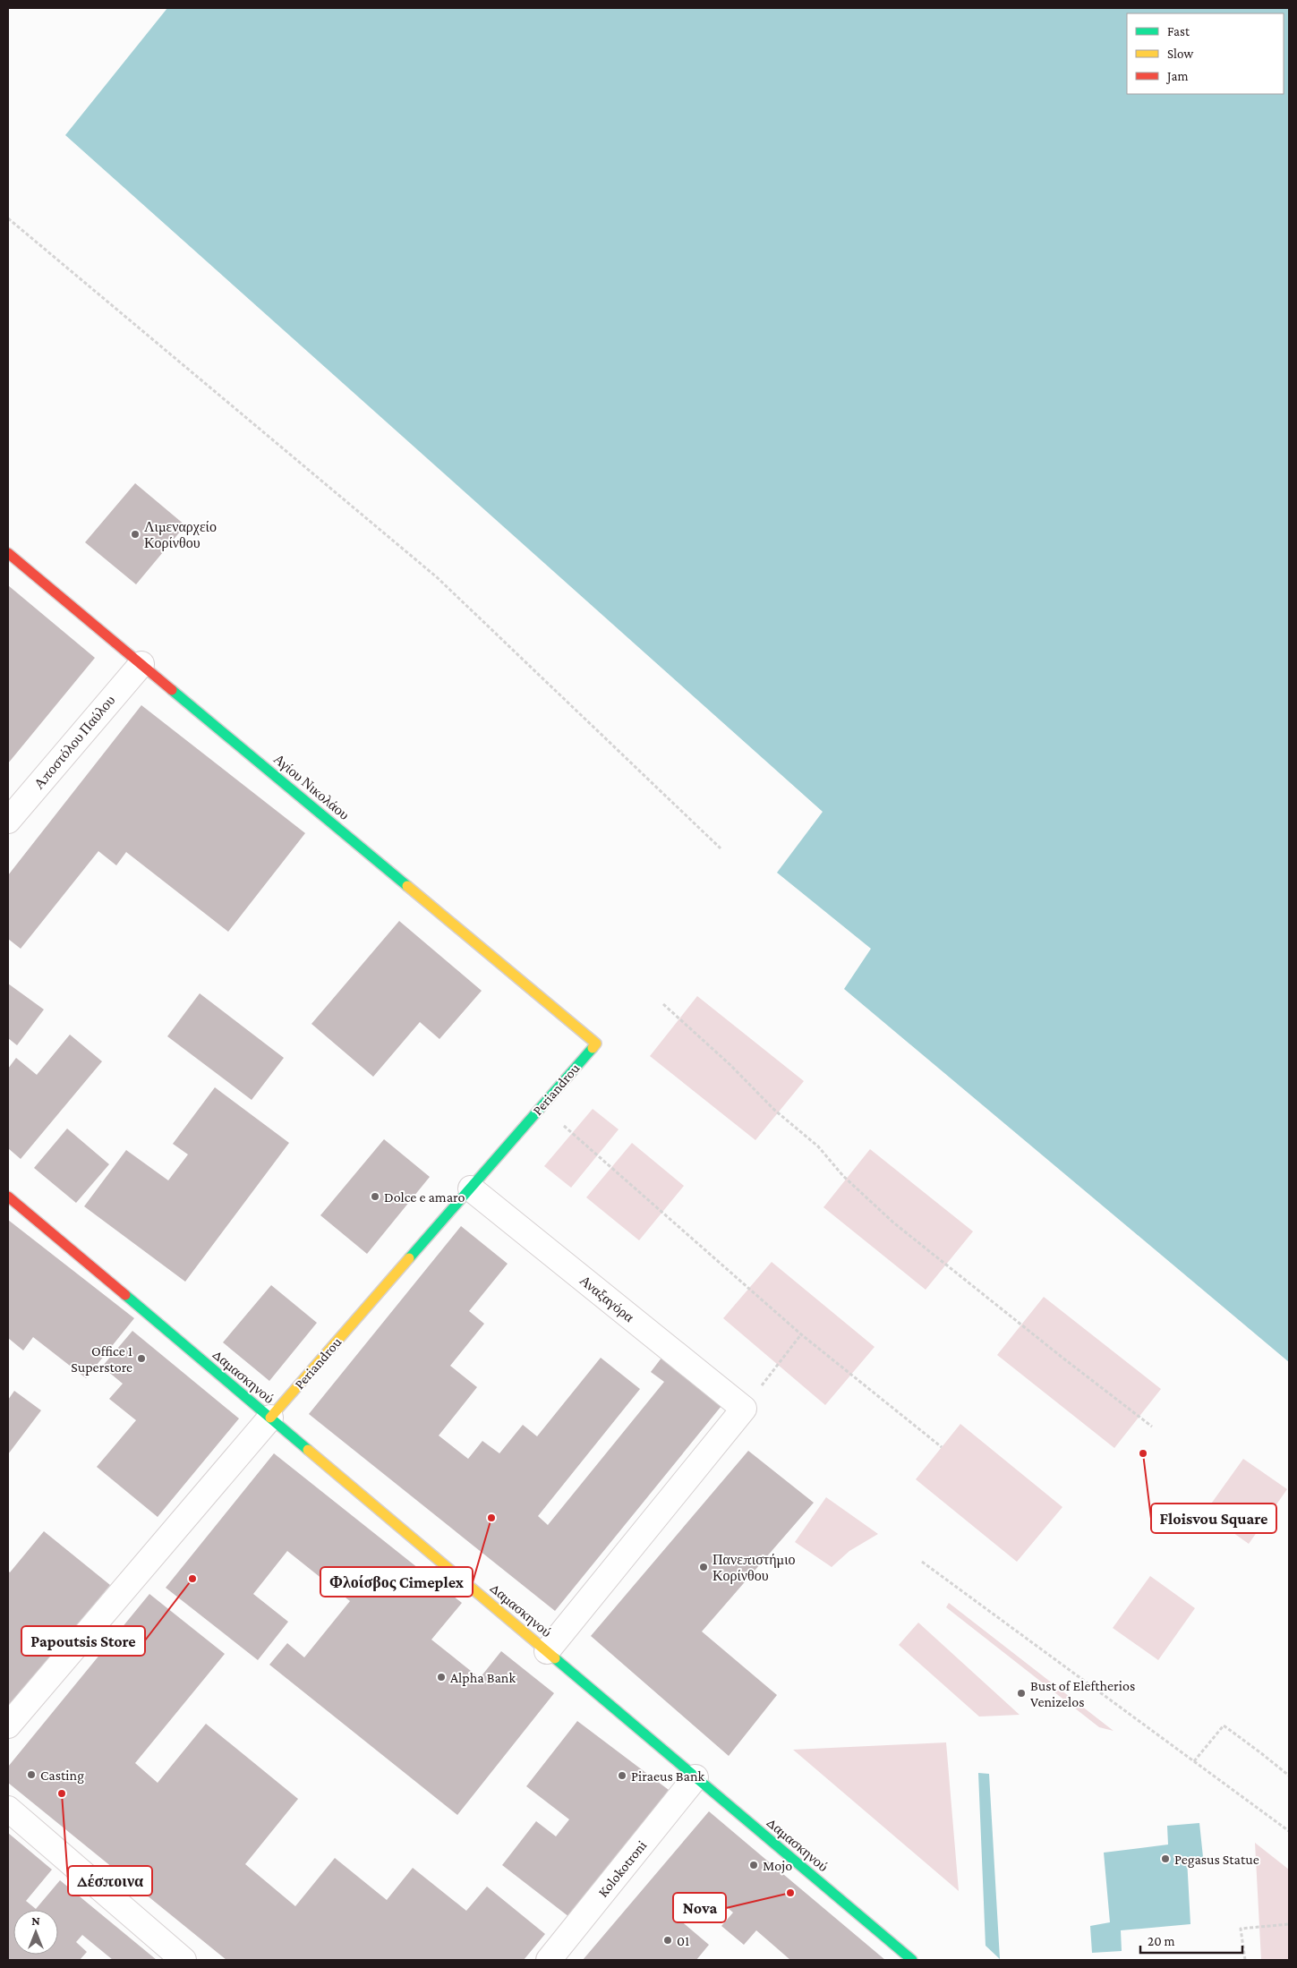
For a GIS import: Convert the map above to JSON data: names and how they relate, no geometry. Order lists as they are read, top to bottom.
{
  "streets": {
    "street": [
      "Αποστόλου Παύλου",
      "Αγίου Νικολάου",
      "Periandrou",
      "Αναξαγόρα",
      "Δαμασκηνού",
      "Kolokotroni"
    ]
  },
  "crossings": [
    ["Αποστόλου Παύλου", "Αγίου Νικολάου"],
    ["Αγίου Νικολάου", "Periandrou"],
    ["Periandrou", "Αναξαγόρα"],
    ["Periandrou", "Δαμασκηνού"],
    ["Δαμασκηνού", "Kolokotroni"]
  ],
  "places": [
    "Λιμεναρχείο Κορίνθου",
    "Dolce e amaro",
    "Office 1 Superstore",
    "Floisvou Square",
    "Φλοίσβος Cimeplex",
    "Πανεπιστήμιο Κορίνθου",
    "Papoutsis Store",
    "Alpha Bank",
    "Bust of Eleftherios Venizelos",
    "Casting",
    "Piraeus Bank",
    "Δέσποινα",
    "Pegasus Statue",
    "Mojo",
    "Nova",
    "01"
  ],
  "legend": ["Fast", "Slow", "Jam"],
  "scale_bar": "20 m",
  "north": "top"
}
